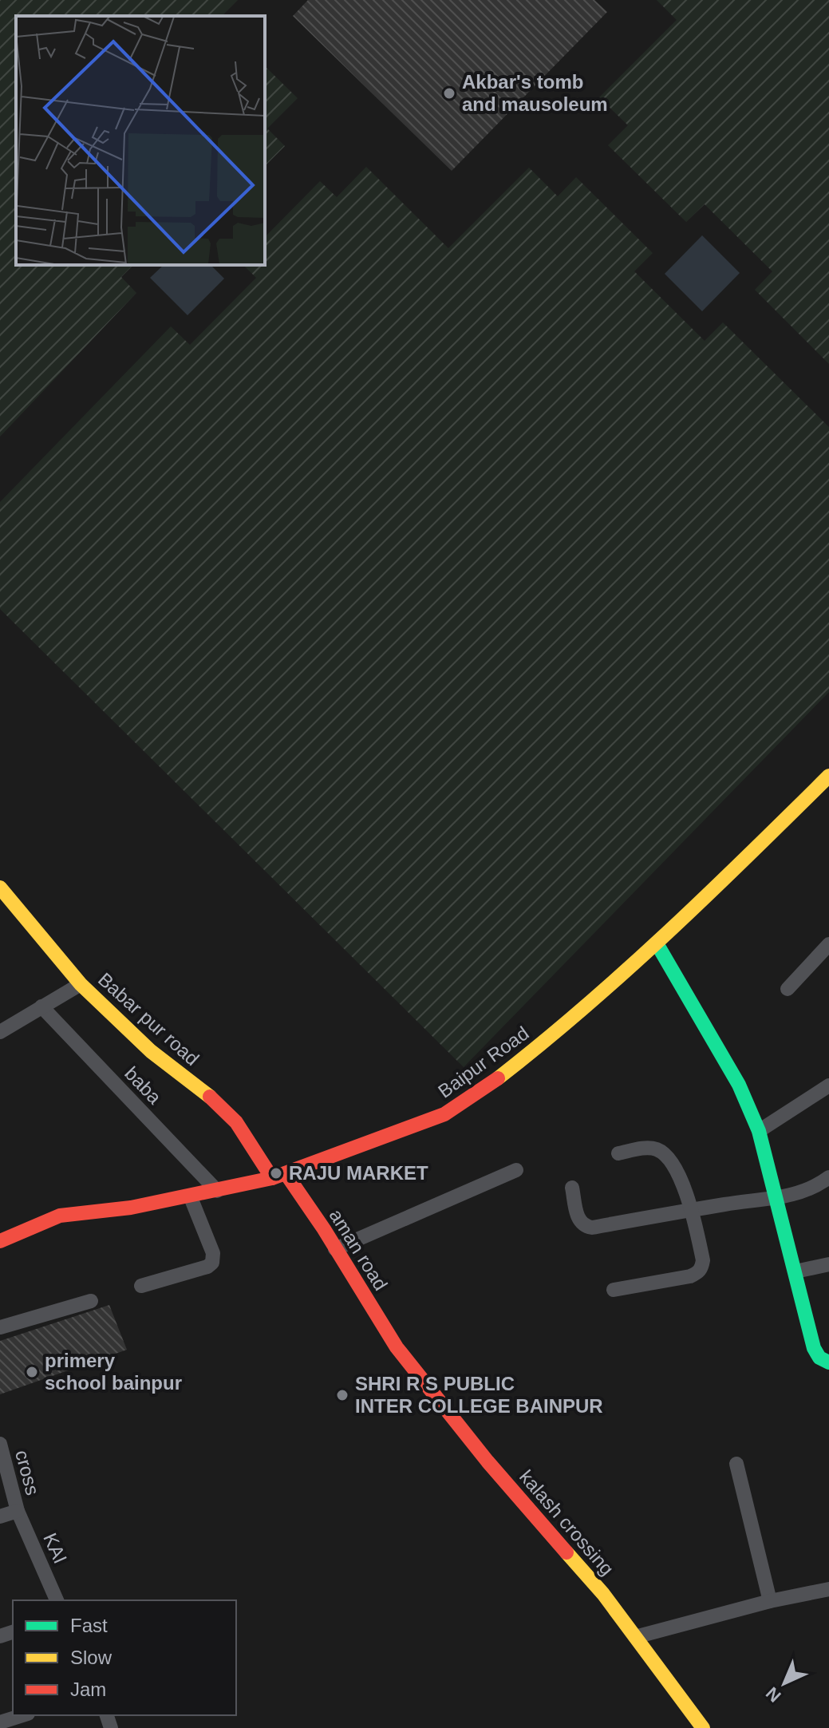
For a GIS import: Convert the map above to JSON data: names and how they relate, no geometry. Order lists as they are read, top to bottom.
{
  "streets": {
    "street": [
      "Babar pur road",
      "Baipur Road",
      "baba",
      "aman road",
      "cross",
      "kalash crossing",
      "KAI"
    ]
  },
  "crossings": [
    ["Babar pur road", "Baipur Road"],
    ["Babar pur road", "aman road"],
    ["Baipur Road", "baba"],
    ["Baipur Road", "aman road"],
    ["aman road", "kalash crossing"],
    ["cross", "KAI"]
  ],
  "places": [
    "Akbar's tomb and mausoleum",
    "RAJU MARKET",
    "primery school bainpur",
    "SHRI R S PUBLIC INTER COLLEGE BAINPUR"
  ],
  "legend": ["Fast", "Slow", "Jam"],
  "north": "bottom left"
}
